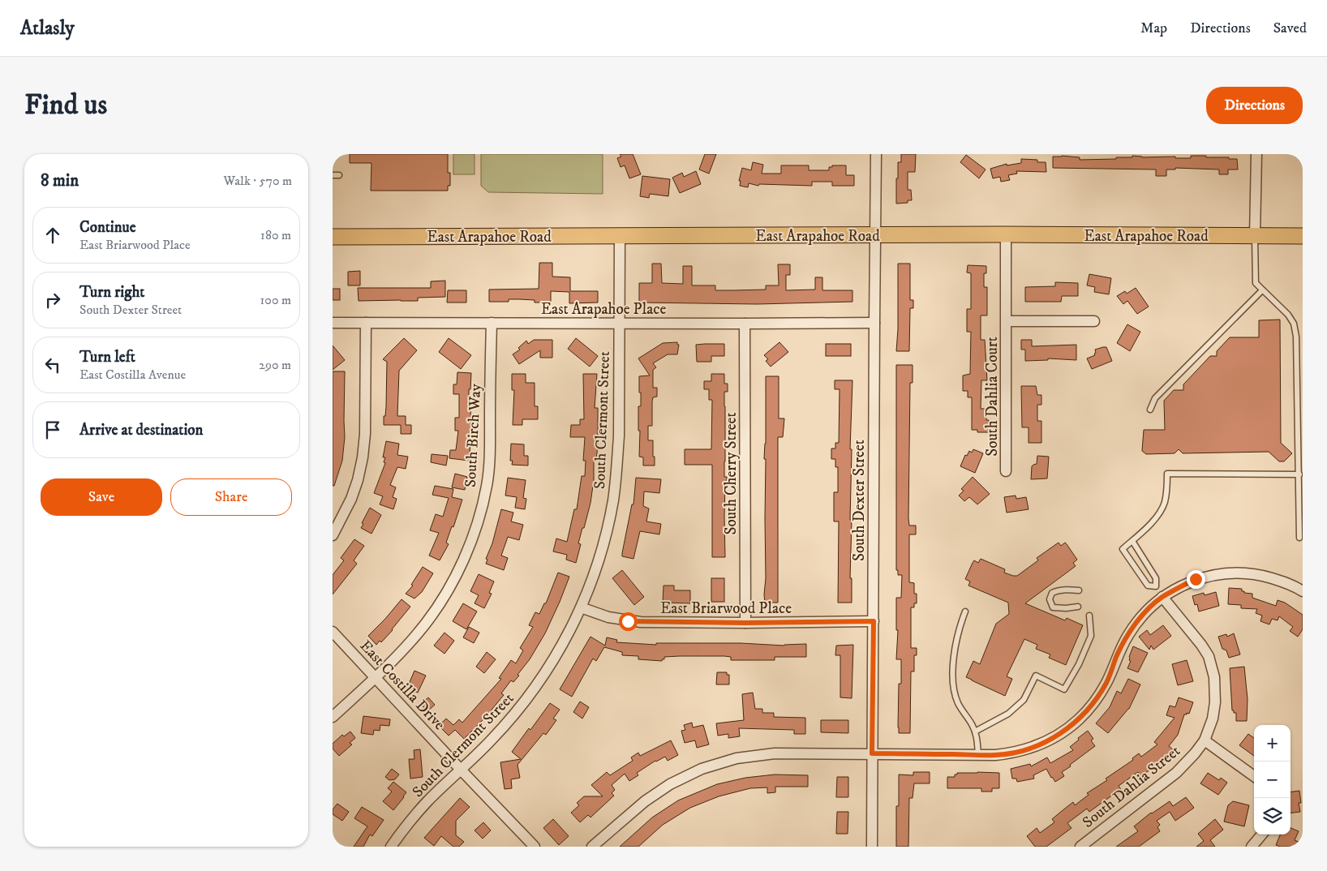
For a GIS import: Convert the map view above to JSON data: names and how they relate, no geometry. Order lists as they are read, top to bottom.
{
  "streets": {
    "main road": ["East Arapahoe Road"],
    "street": [
      "East Arapahoe Place",
      "South Dahlia Court",
      "South Clermont Street",
      "South Birch Way",
      "South Cherry Street",
      "South Dexter Street",
      "East Briarwood Place",
      "East Costilla Drive",
      "South Dahlia Street"
    ]
  },
  "crossings": [
    ["East Arapahoe Road", "South Dahlia Court"],
    ["East Arapahoe Road", "South Clermont Street"],
    ["East Arapahoe Road", "South Dexter Street"],
    ["East Arapahoe Place", "South Clermont Street"],
    ["East Arapahoe Place", "South Birch Way"],
    ["East Arapahoe Place", "South Cherry Street"],
    ["East Arapahoe Place", "South Dexter Street"],
    ["South Clermont Street", "East Briarwood Place"],
    ["South Clermont Street", "East Costilla Drive"],
    ["South Birch Way", "East Costilla Drive"],
    ["South Cherry Street", "East Briarwood Place"],
    ["South Dexter Street", "East Briarwood Place"]
  ],
  "page": {
    "header": "Atlasly",
    "nav": ["Map", "Directions", "Saved"],
    "buttons": [
      "Directions",
      ["Save", "Share"]
    ],
    "title": "Find us",
    "heading": ["8 min", "Walk · 570 m"],
    "list": [
      ["Continue", "East Briarwood Place", "180 m"],
      ["Turn right", "South Dexter Street", "100 m"],
      ["Turn left", "East Costilla Avenue", "290 m"],
      "Arrive at destination"
    ],
    "map_buttons": ["+", "−"]
  }
}
